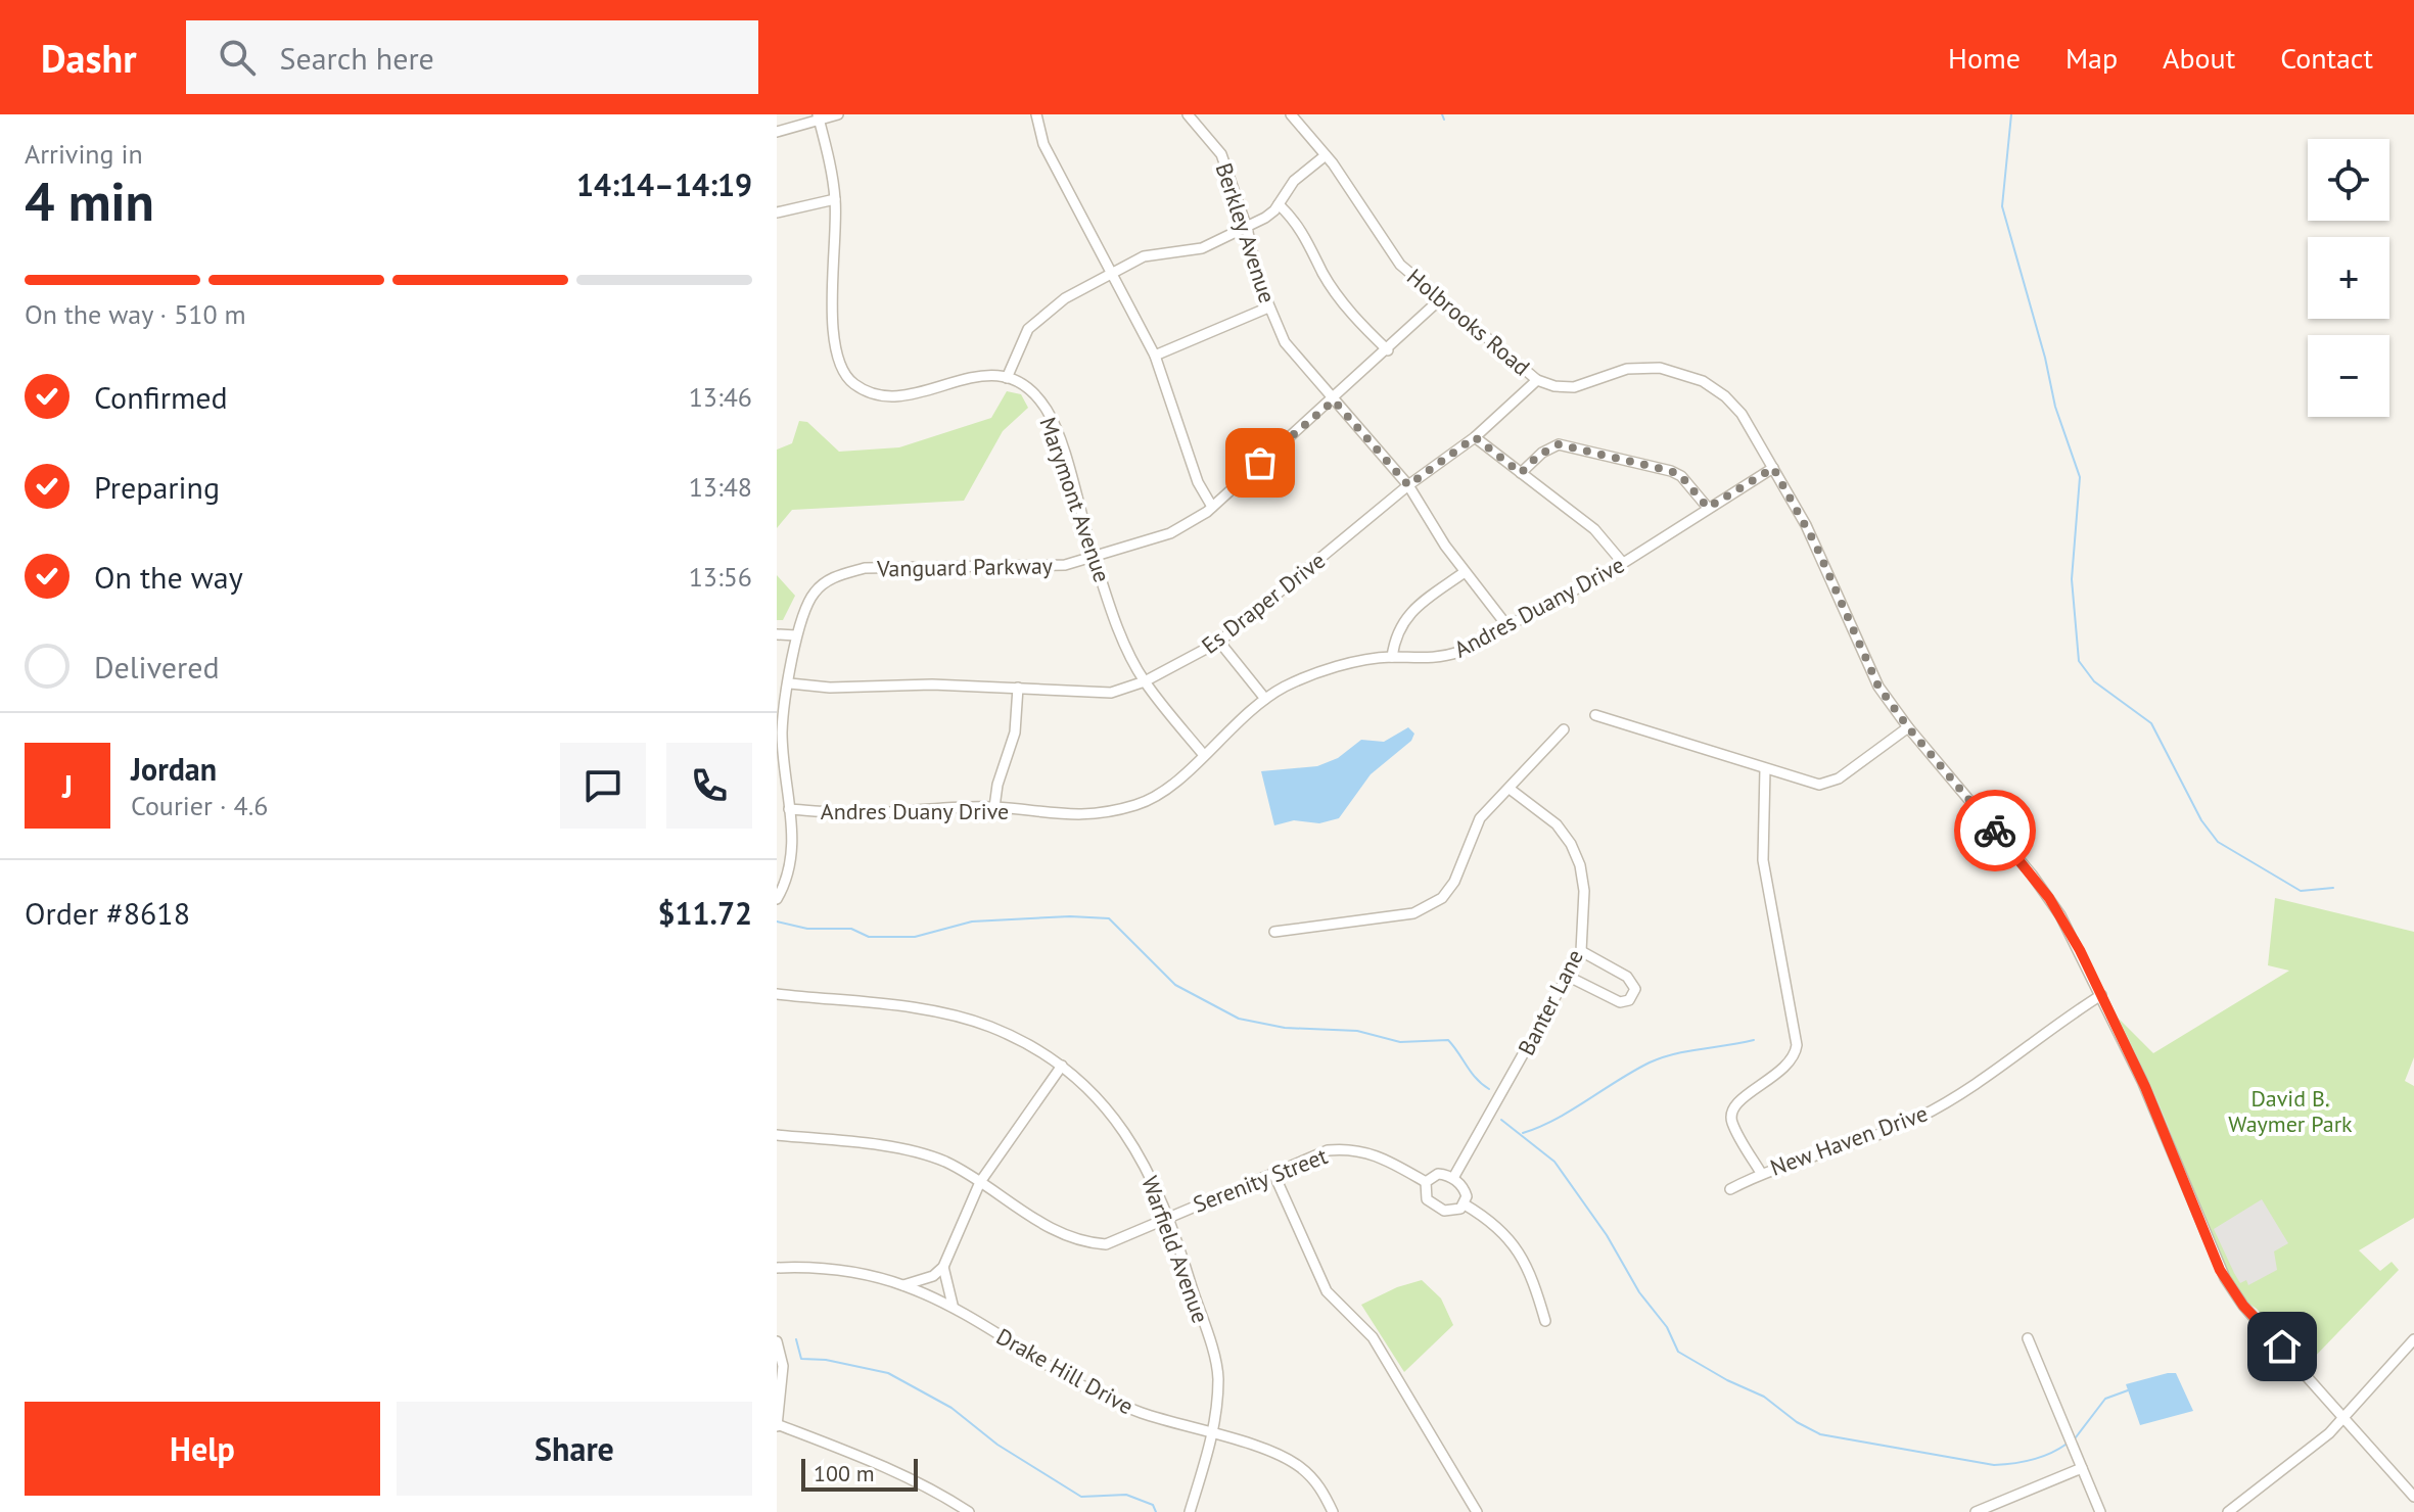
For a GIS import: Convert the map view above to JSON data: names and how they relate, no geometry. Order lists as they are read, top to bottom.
{
  "streets": {
    "street": [
      "Berkley Avenue",
      "Holbrooks Road",
      "Marymont Avenue",
      "Vanguard Parkway",
      "Es Draper Drive",
      "Andres Duany Drive",
      "Banter Lane",
      "New Haven Drive",
      "Serenity Street",
      "Warfield Avenue",
      "Drake Hill Drive"
    ]
  },
  "crossings": [
    ["Berkley Avenue", "Es Draper Drive"],
    ["Berkley Avenue", "Andres Duany Drive"],
    ["Holbrooks Road", "Es Draper Drive"],
    ["Holbrooks Road", "Andres Duany Drive"],
    ["Holbrooks Road", "New Haven Drive"],
    ["Marymont Avenue", "Vanguard Parkway"],
    ["Marymont Avenue", "Es Draper Drive"],
    ["Marymont Avenue", "Andres Duany Drive"],
    ["Vanguard Parkway", "Es Draper Drive"],
    ["Vanguard Parkway", "Andres Duany Drive"],
    ["Banter Lane", "Serenity Street"],
    ["Serenity Street", "Warfield Avenue"],
    ["Warfield Avenue", "Drake Hill Drive"]
  ],
  "parks": ["David B. Waymer Park"],
  "scale_bar": "100 m",
  "page": {
    "header": "Dashr",
    "search": "Search here",
    "nav": [
      "Home",
      "Map",
      "About",
      "Contact"
    ],
    "heading": ["4 min", "Arriving in", "14:14–14:19"],
    "panel": [
      "Jordan",
      "Courier · 4.6",
      "Order #8618",
      "$11.72"
    ],
    "map_buttons": ["+", "−"],
    "bar": "On the way · 510 m",
    "list": [
      ["Confirmed", "13:46"],
      ["Preparing", "13:48"],
      ["On the way", "13:56"],
      "Delivered"
    ],
    "round": "J",
    "buttons": ["Help", "Share"],
    "scale": "100 m"
  }
}
